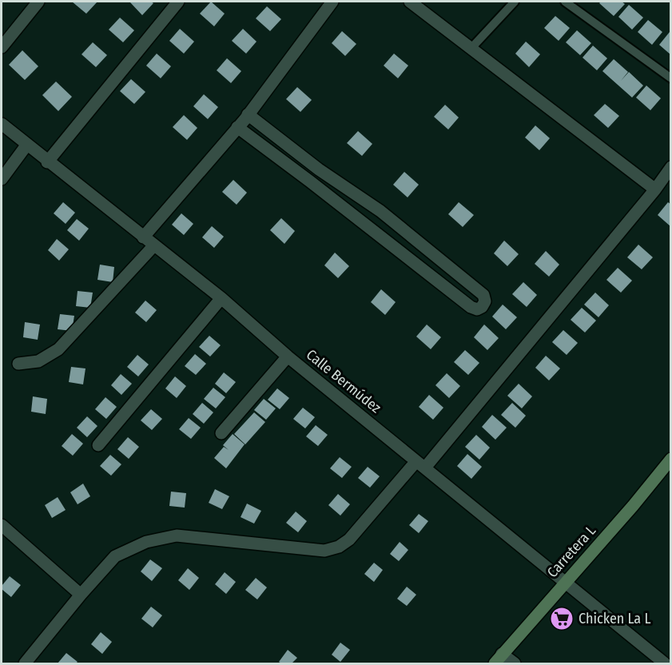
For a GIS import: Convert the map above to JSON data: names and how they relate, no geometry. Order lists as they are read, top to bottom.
{
  "streets": {
    "street": ["Calle Bermúdez", "Carretera L"]
  },
  "crossings": [
    ["Calle Bermúdez", "Carretera L"]
  ],
  "places": {
    "supermarket": ["Chicken La L"]
  }
}
